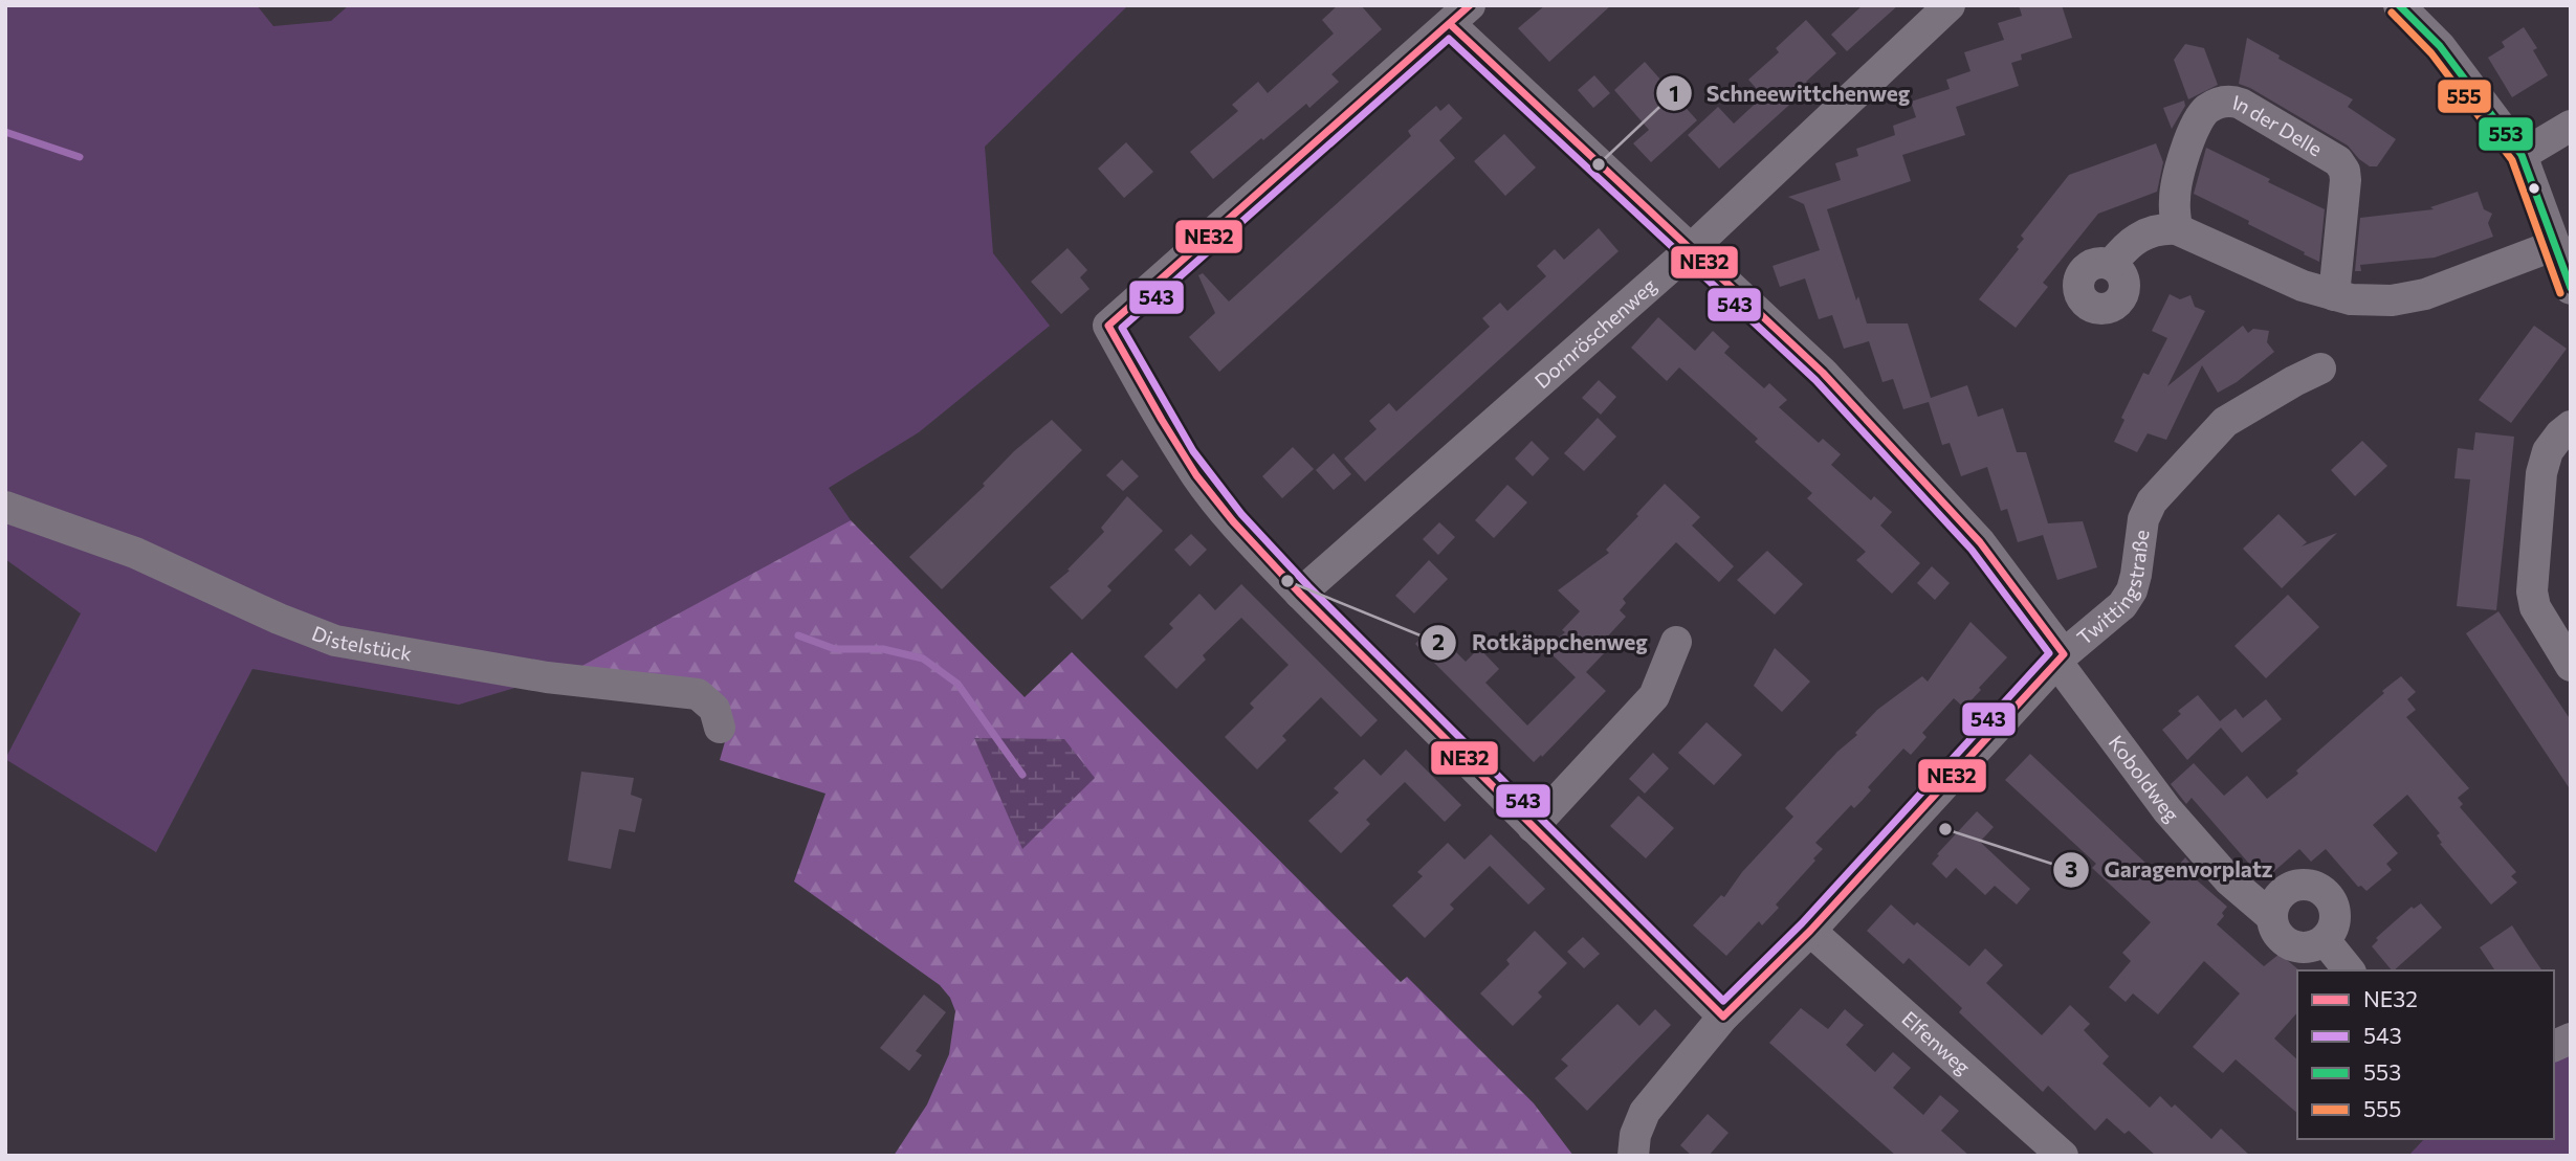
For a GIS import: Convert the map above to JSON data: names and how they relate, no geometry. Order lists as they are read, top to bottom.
{
  "streets": {
    "street": [
      "In der Delle",
      "Dornröschenweg",
      "Twittingstraße",
      "Distelstück",
      "Koboldweg",
      "Elfenweg"
    ]
  },
  "crossings": [
    ["Dornröschenweg", "Koboldweg"],
    ["Twittingstraße", "Koboldweg"],
    ["Twittingstraße", "Elfenweg"]
  ],
  "places": ["Schneewittchenweg", "Rotkäppchenweg", "Garagenvorplatz"],
  "lines": [
    "transit line NE32",
    "transit line 553",
    "transit line 555",
    "transit line 543"
  ],
  "legend": [
    "NE32",
    "543",
    "553",
    "555"
  ]
}
